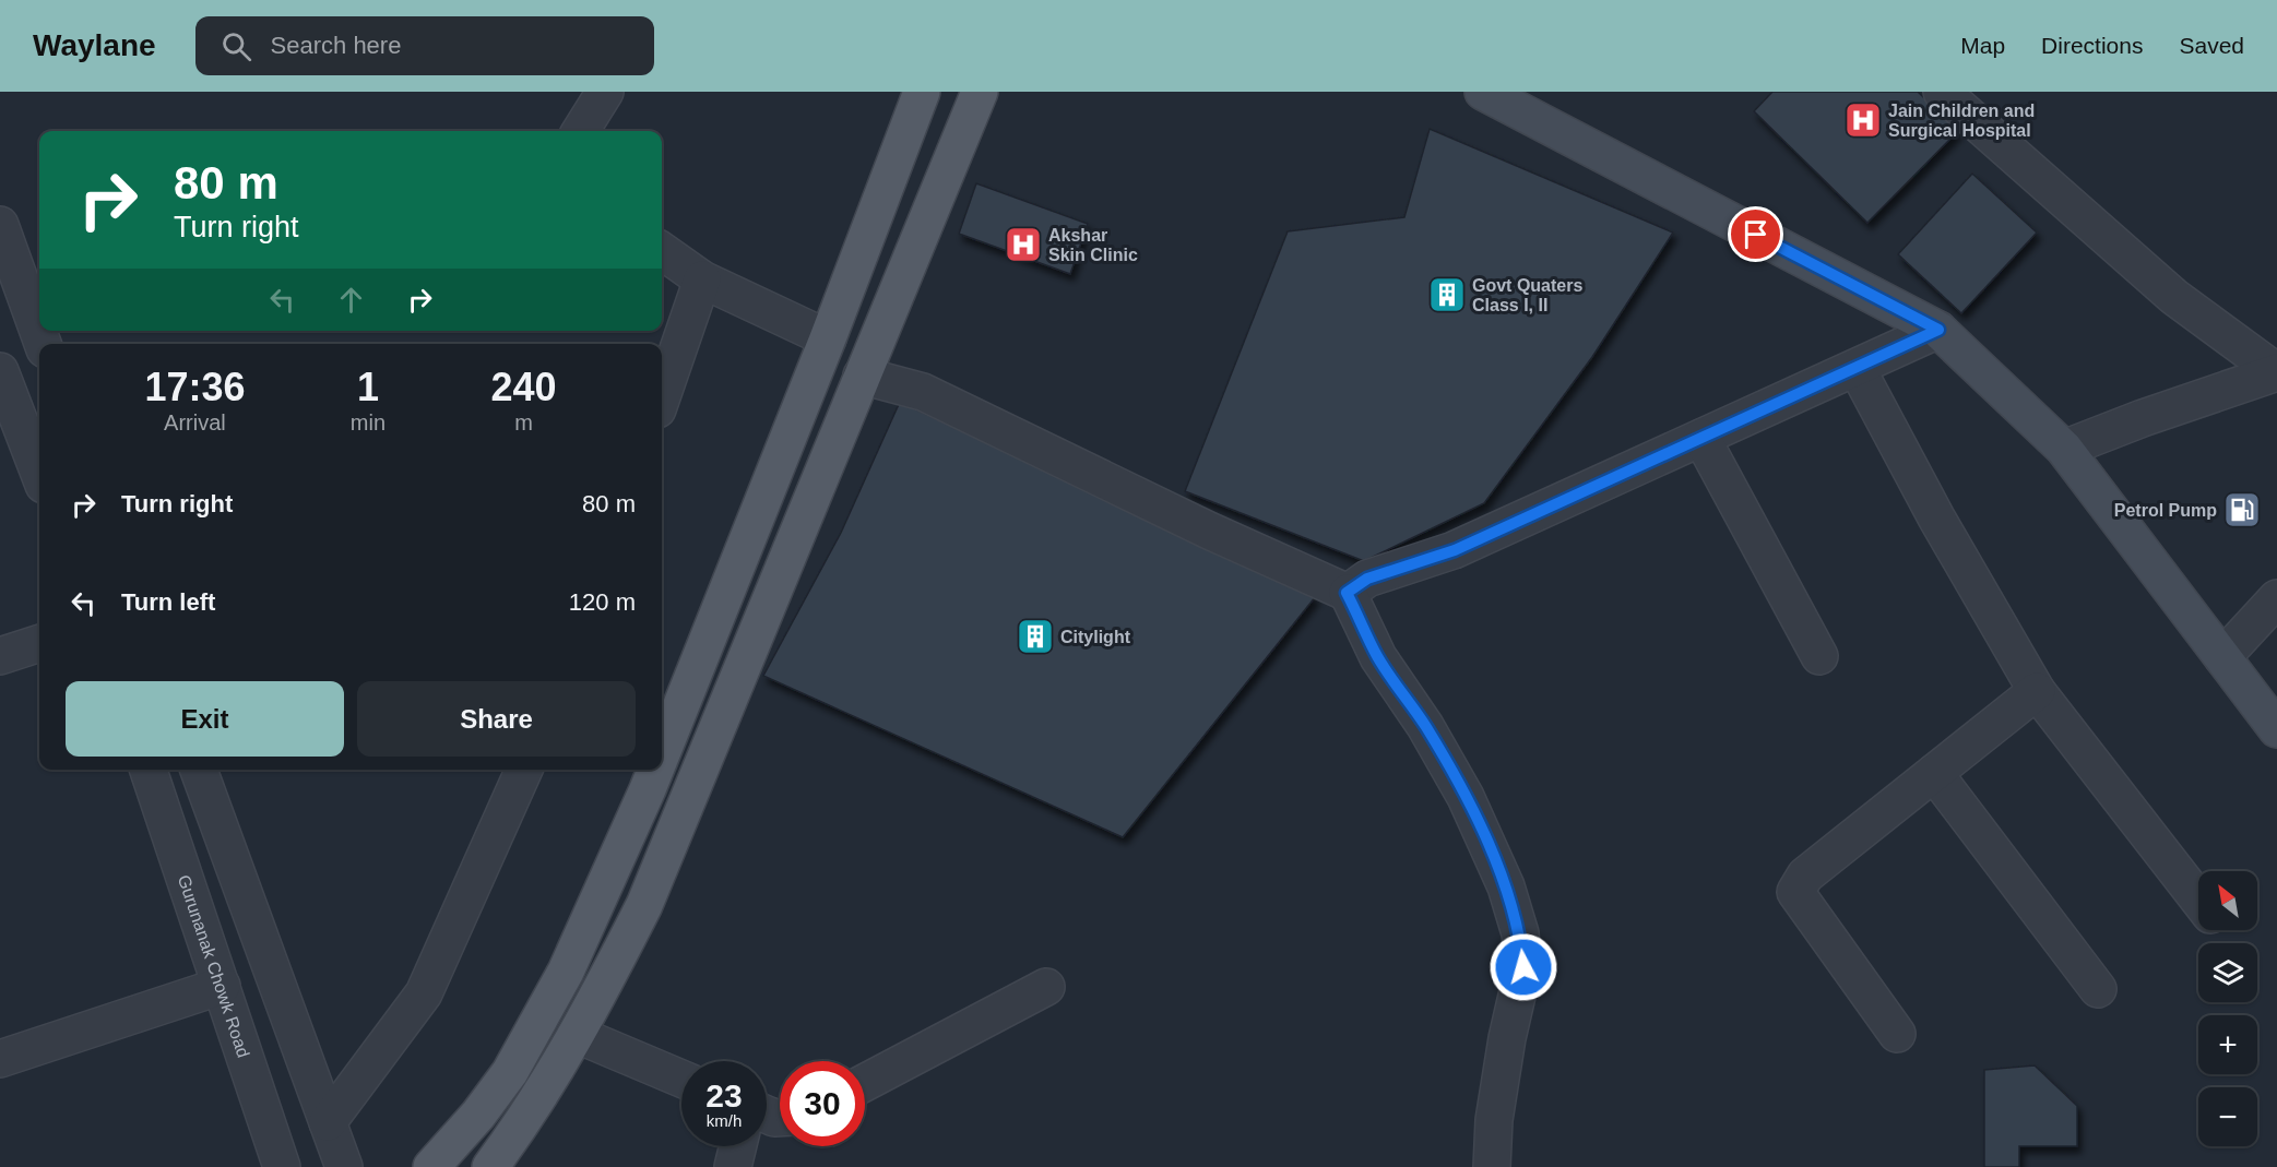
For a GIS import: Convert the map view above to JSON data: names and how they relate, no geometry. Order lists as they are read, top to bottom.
{
  "streets": {
    "street": ["Gurunanak Chowk Road"]
  },
  "places": {
    "hospital": ["Jain Children and Surgical Hospital", "Akshar Skin Clinic"],
    "building": ["Govt Quaters Class I, II", "Citylight"],
    "fuel station": ["Petrol Pump"]
  },
  "north": "top left",
  "page": {
    "header": "Waylane",
    "search": "Search here",
    "nav": ["Map", "Directions", "Saved"],
    "turn": ["80 m", "Turn right"],
    "eta": [
      "17:36",
      "Arrival",
      "1",
      "min",
      "240",
      "m"
    ],
    "list": [
      {
        "name": "Turn right",
        "value": "80 m"
      },
      {
        "name": "Turn left",
        "value": "120 m"
      }
    ],
    "buttons": ["Exit", "Share"],
    "map_buttons": ["+", "−"],
    "speed": "23 km/h",
    "limit": "30"
  }
}
